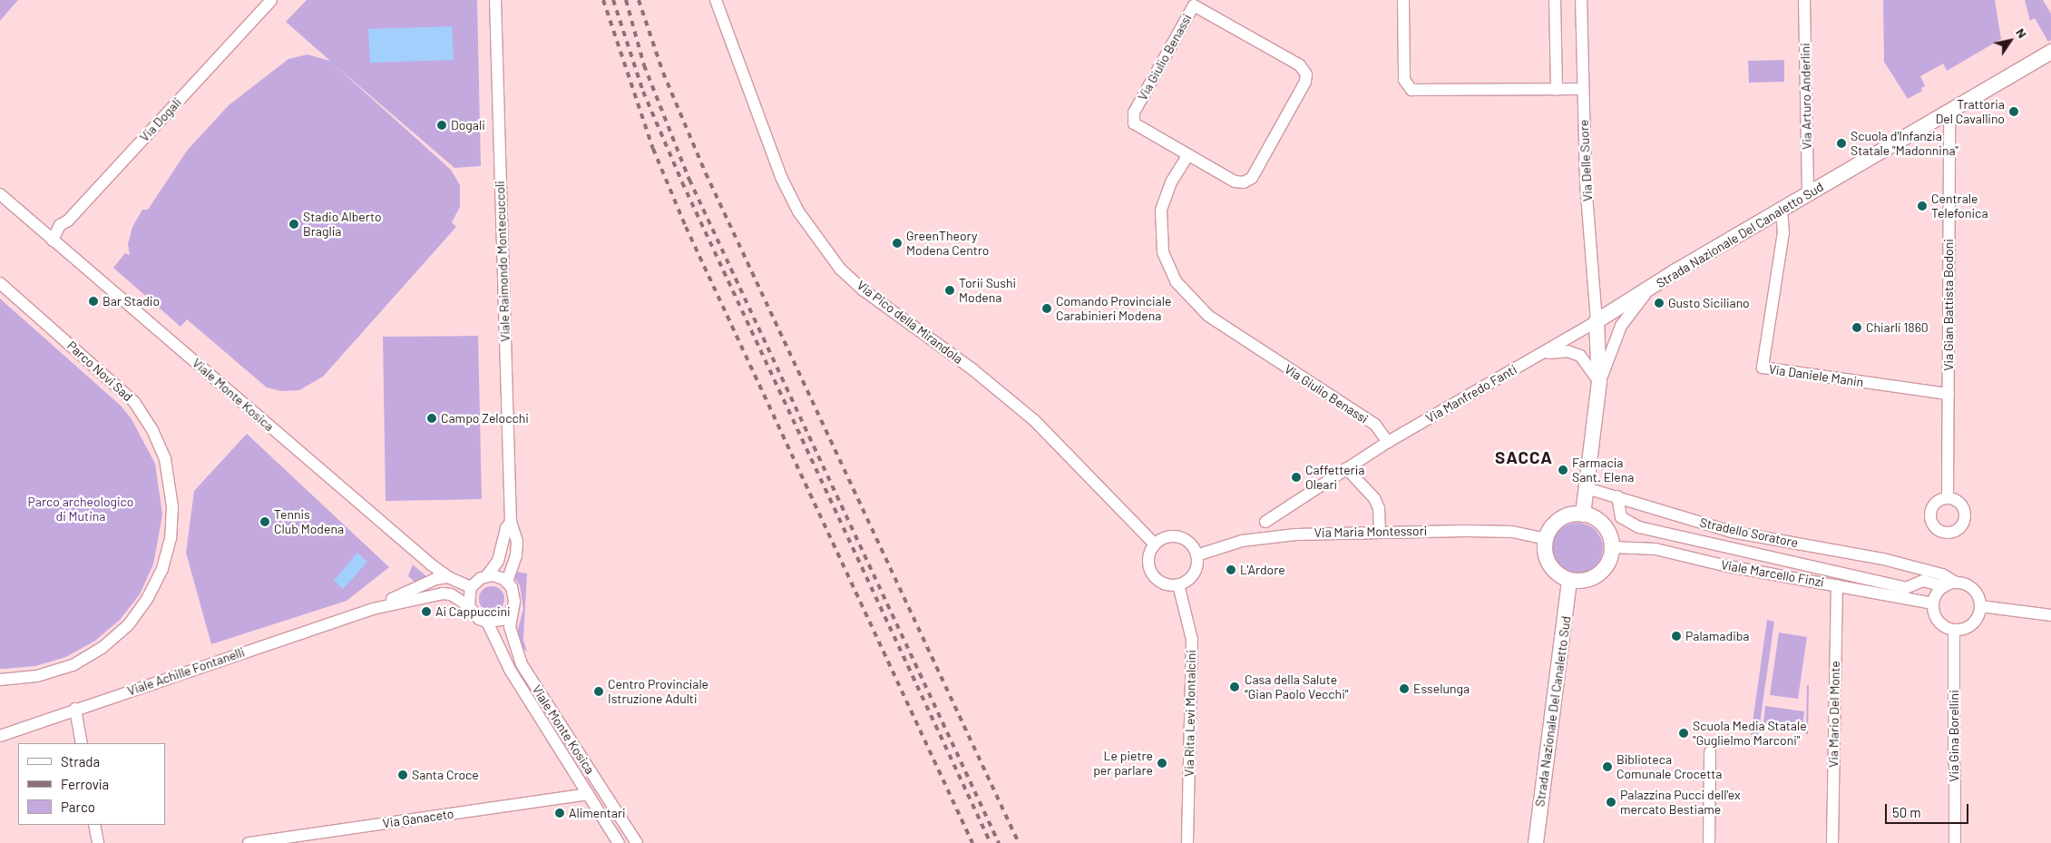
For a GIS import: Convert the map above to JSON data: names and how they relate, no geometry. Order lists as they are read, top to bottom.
{
  "streets": {
    "main road": ["Strada Nazionale Del Canaletto Sud"],
    "street": [
      "Via Giulio Benassi",
      "Via Arturo Anderlini",
      "Via Dogali",
      "Via Delle Suore",
      "Viale Raimondo Montecuccoli",
      "Via Gian Battista Bodoni",
      "Via Pico della Mirandola",
      "Parco Novi Sad",
      "Via Daniele Manin",
      "Via Manfredo Fanti",
      "Viale Monte Kosica",
      "Via Maria Montessori",
      "Stradello Soratore",
      "Viale Marcello Finzi",
      "Viale Achille Fontanelli",
      "Via Rita Levi Montalcini",
      "Via Mario Del Monte",
      "Via Gina Borellini",
      "Via Ganaceto"
    ]
  },
  "crossings": [
    ["Via Giulio Benassi", "Via Manfredo Fanti"],
    ["Via Arturo Anderlini", "Strada Nazionale Del Canaletto Sud"],
    ["Via Dogali", "Viale Monte Kosica"],
    ["Via Delle Suore", "Strada Nazionale Del Canaletto Sud"],
    ["Via Delle Suore", "Via Manfredo Fanti"],
    ["Strada Nazionale Del Canaletto Sud", "Via Gian Battista Bodoni"],
    ["Strada Nazionale Del Canaletto Sud", "Via Daniele Manin"],
    ["Strada Nazionale Del Canaletto Sud", "Via Manfredo Fanti"],
    ["Strada Nazionale Del Canaletto Sud", "Via Maria Montessori"],
    ["Strada Nazionale Del Canaletto Sud", "Viale Marcello Finzi"],
    ["Viale Raimondo Montecuccoli", "Viale Monte Kosica"],
    ["Viale Raimondo Montecuccoli", "Viale Achille Fontanelli"],
    ["Via Gian Battista Bodoni", "Via Daniele Manin"],
    ["Via Pico della Mirandola", "Via Maria Montessori"],
    ["Via Pico della Mirandola", "Via Rita Levi Montalcini"],
    ["Viale Monte Kosica", "Viale Achille Fontanelli"],
    ["Viale Monte Kosica", "Via Ganaceto"],
    ["Via Maria Montessori", "Viale Marcello Finzi"],
    ["Via Maria Montessori", "Via Rita Levi Montalcini"],
    ["Stradello Soratore", "Viale Marcello Finzi"],
    ["Stradello Soratore", "Via Gina Borellini"],
    ["Viale Marcello Finzi", "Via Mario Del Monte"],
    ["Viale Marcello Finzi", "Via Gina Borellini"]
  ],
  "districts": ["SACCA"],
  "parks": ["Parco archeologico di Mutina"],
  "places": [
    "Trattoria Del Cavallino",
    "Dogali",
    "Scuola d'Infanzia Statale \"Madonnina\"",
    "Centrale Telefonica",
    "Stadio Alberto Braglia",
    "GreenTheory Modena Centro",
    "Torii Sushi Modena",
    "Bar Stadio",
    "Gusto Siciliano",
    "Comando Provinciale Carabinieri Modena",
    "Chiarli 1860",
    "Campo Zelocchi",
    "Farmacia Sant. Elena",
    "Caffetteria Oleari",
    "Tennis Club Modena",
    "L'Ardore",
    "Ai Cappuccini",
    "Palamadiba",
    "Casa della Salute “Gian Paolo Vecchi”",
    "Esselunga",
    "Centro Provinciale Istruzione Adulti",
    "Scuola Media Statale \"Guglielmo Marconi\"",
    "Le pietre per parlare",
    "Biblioteca Comunale Crocetta",
    "Santa Croce",
    "Palazzina Pucci dell'ex mercato Bestiame",
    "Alimentari"
  ],
  "legend": ["Strada", "Ferrovia", "Parco"],
  "scale_bar": "50 m",
  "north": "top right"
}
